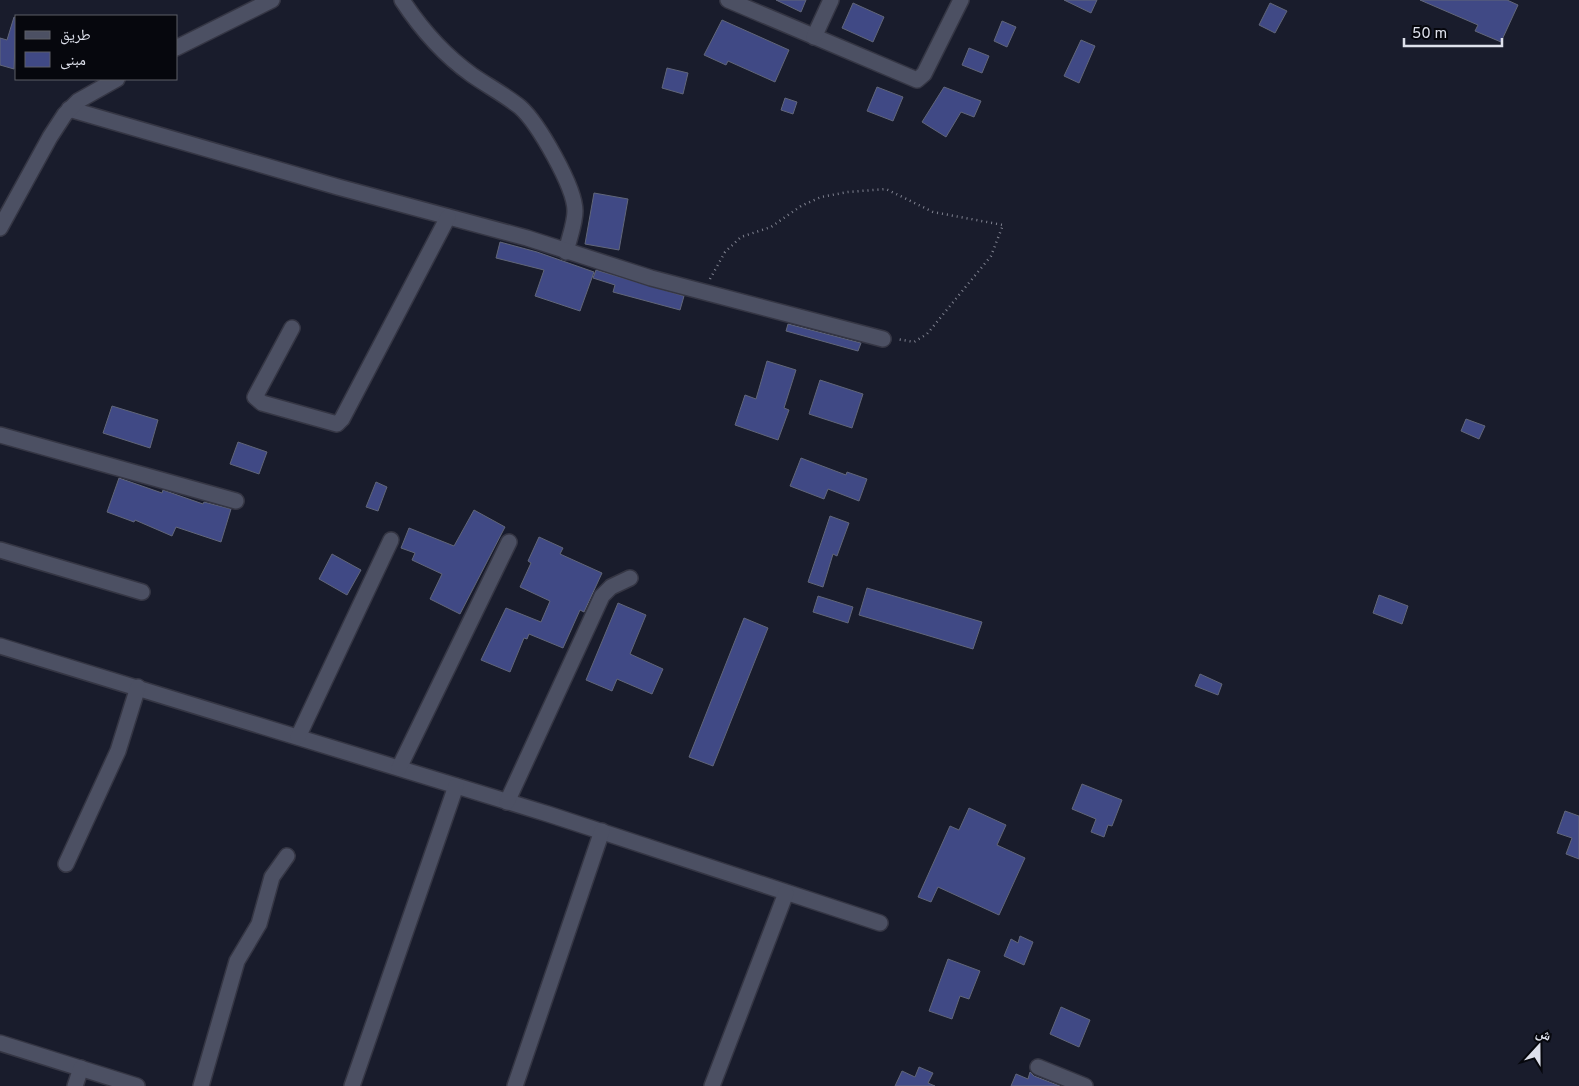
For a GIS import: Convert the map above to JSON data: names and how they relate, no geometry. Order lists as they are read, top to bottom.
{
  "legend": ["طريق", "مبنى"],
  "scale_bar": "50 m",
  "north": "top"
}
